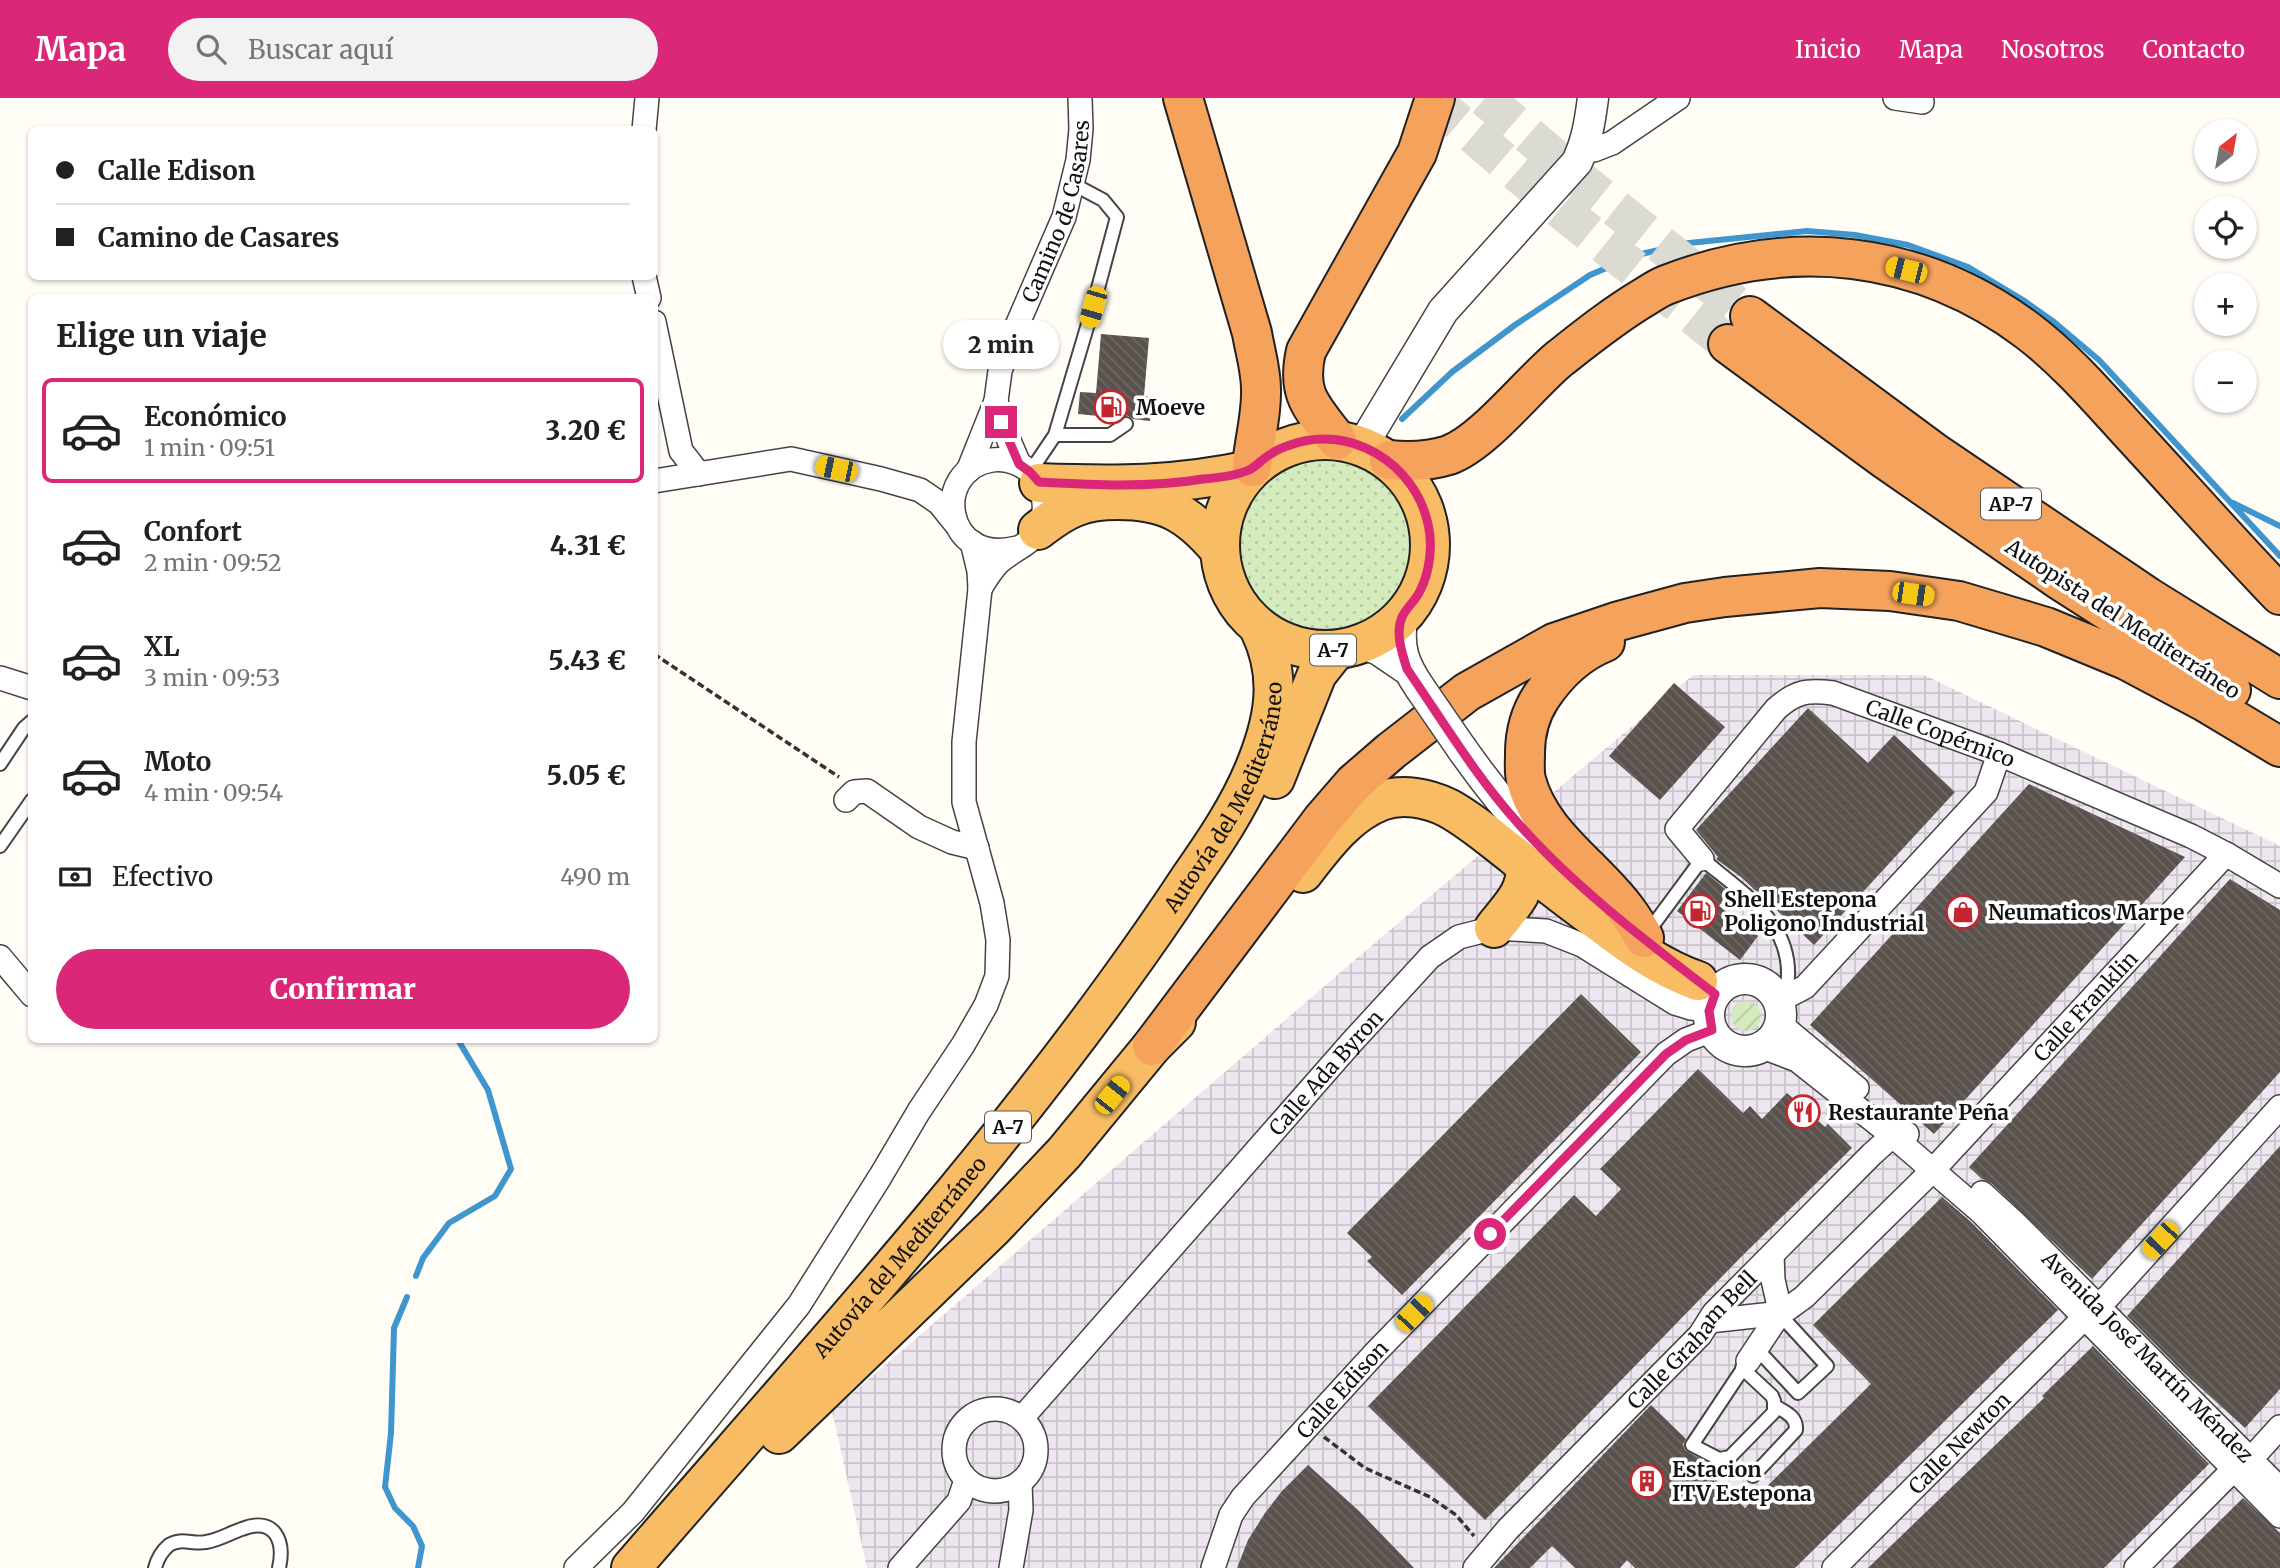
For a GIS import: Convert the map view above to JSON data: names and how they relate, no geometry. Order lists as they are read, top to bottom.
{
  "streets": {
    "highway": [
      "AP-7",
      "Autopista del Mediterráneo",
      "A-7",
      "Autovía del Mediterráneo"
    ],
    "street": [
      "Camino de Casares",
      "Calle Copérnico",
      "Calle Franklin",
      "Calle Ada Byron",
      "Calle Graham Bell",
      "Avenida José Martín Méndez",
      "Calle Edison",
      "Calle Newton"
    ]
  },
  "crossings": [
    ["A-7", "Autovía del Mediterráneo"],
    ["Calle Copérnico", "Calle Franklin"],
    ["Autovía del Mediterráneo", "Calle Ada Byron"],
    ["Autovía del Mediterráneo", "Avenida José Martín Méndez"],
    ["Autovía del Mediterráneo", "Calle Edison"],
    ["Calle Franklin", "Avenida José Martín Méndez"],
    ["Calle Ada Byron", "Avenida José Martín Méndez"],
    ["Calle Ada Byron", "Calle Edison"],
    ["Calle Graham Bell", "Avenida José Martín Méndez"],
    ["Avenida José Martín Méndez", "Calle Edison"],
    ["Avenida José Martín Méndez", "Calle Newton"]
  ],
  "places": {
    "fuel station": ["Moeve", "Shell Estepona Poligono Industrial"],
    "shop": ["Neumaticos Marpe"],
    "restaurant": ["Restaurante Peña"],
    "building": ["Estacion ITV Estepona"]
  },
  "north": "top right",
  "page": {
    "header": "Mapa",
    "search": "Buscar aquí",
    "nav": [
      "Inicio",
      "Mapa",
      "Nosotros",
      "Contacto"
    ],
    "map_buttons": ["+", "−"],
    "banner": ["Calle Edison", "Camino de Casares"],
    "heading": "Elige un viaje",
    "bubble": "2 min",
    "list": [
      {
        "name": "Económico",
        "note": "1 min · 09:51",
        "value": "3.20 €"
      },
      {
        "name": "Confort",
        "note": "2 min · 09:52",
        "value": "4.31 €"
      },
      {
        "name": "XL",
        "note": "3 min · 09:53",
        "value": "5.43 €"
      },
      {
        "name": "Moto",
        "note": "4 min · 09:54",
        "value": "5.05 €"
      }
    ],
    "pay": ["Efectivo", "490 m"],
    "buttons": "Confirmar"
  }
}
